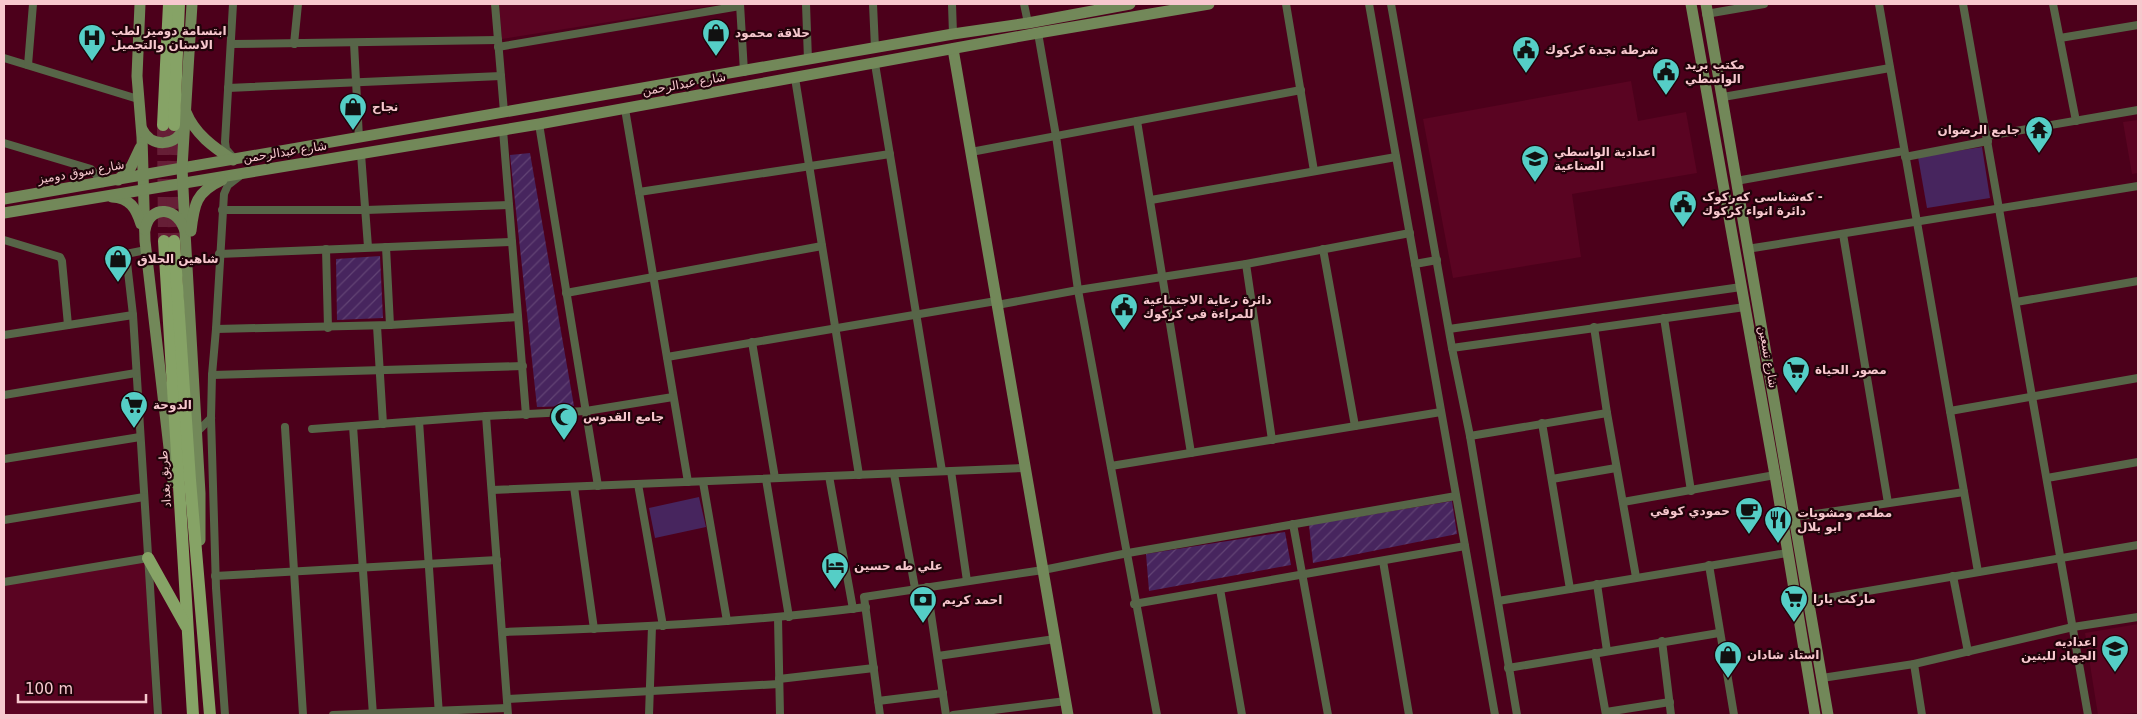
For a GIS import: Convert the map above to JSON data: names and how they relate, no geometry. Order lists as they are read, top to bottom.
{
  "streets": {
    "main road": [
      "شارع عبدالرحمن",
      "شارع سوق دوميز",
      "شارع تسعين",
      "طريق بغداد"
    ]
  },
  "crossings": [
    ["شارع عبدالرحمن", "شارع سوق دوميز"]
  ],
  "places": {
    "shop": [
      "حلاقة محمود",
      "نجاح",
      "شاهين الحلاق",
      "استاذ شادان"
    ],
    "hospital": ["ابتسامة دوميز لطب الاسنان والتجميل"],
    "public building": [
      "شرطة نجدة كركوك",
      "مكتب بريد الواسطي",
      "كەشناسی کەرکوک - دائرة انواء كركوك",
      "دائرة رعاية الاجتماعية للمراءة في كركوك"
    ],
    "temple": ["جامع الرضوان"],
    "school or university": ["اعدادية الواسطي الصناعية", "اعداديه الجهاد للبنين"],
    "supermarket": ["مصور الحياة", "الدوحة", "ماركت يارا"],
    "mosque": ["جامع القدوس"],
    "cafe": ["حمودي كوفي"],
    "restaurant": ["مطعم ومشويات ابو بلال"],
    "hotel": ["علي طه حسين"],
    "bank": ["احمد كريم"]
  },
  "scale_bar": "100 m"
}
